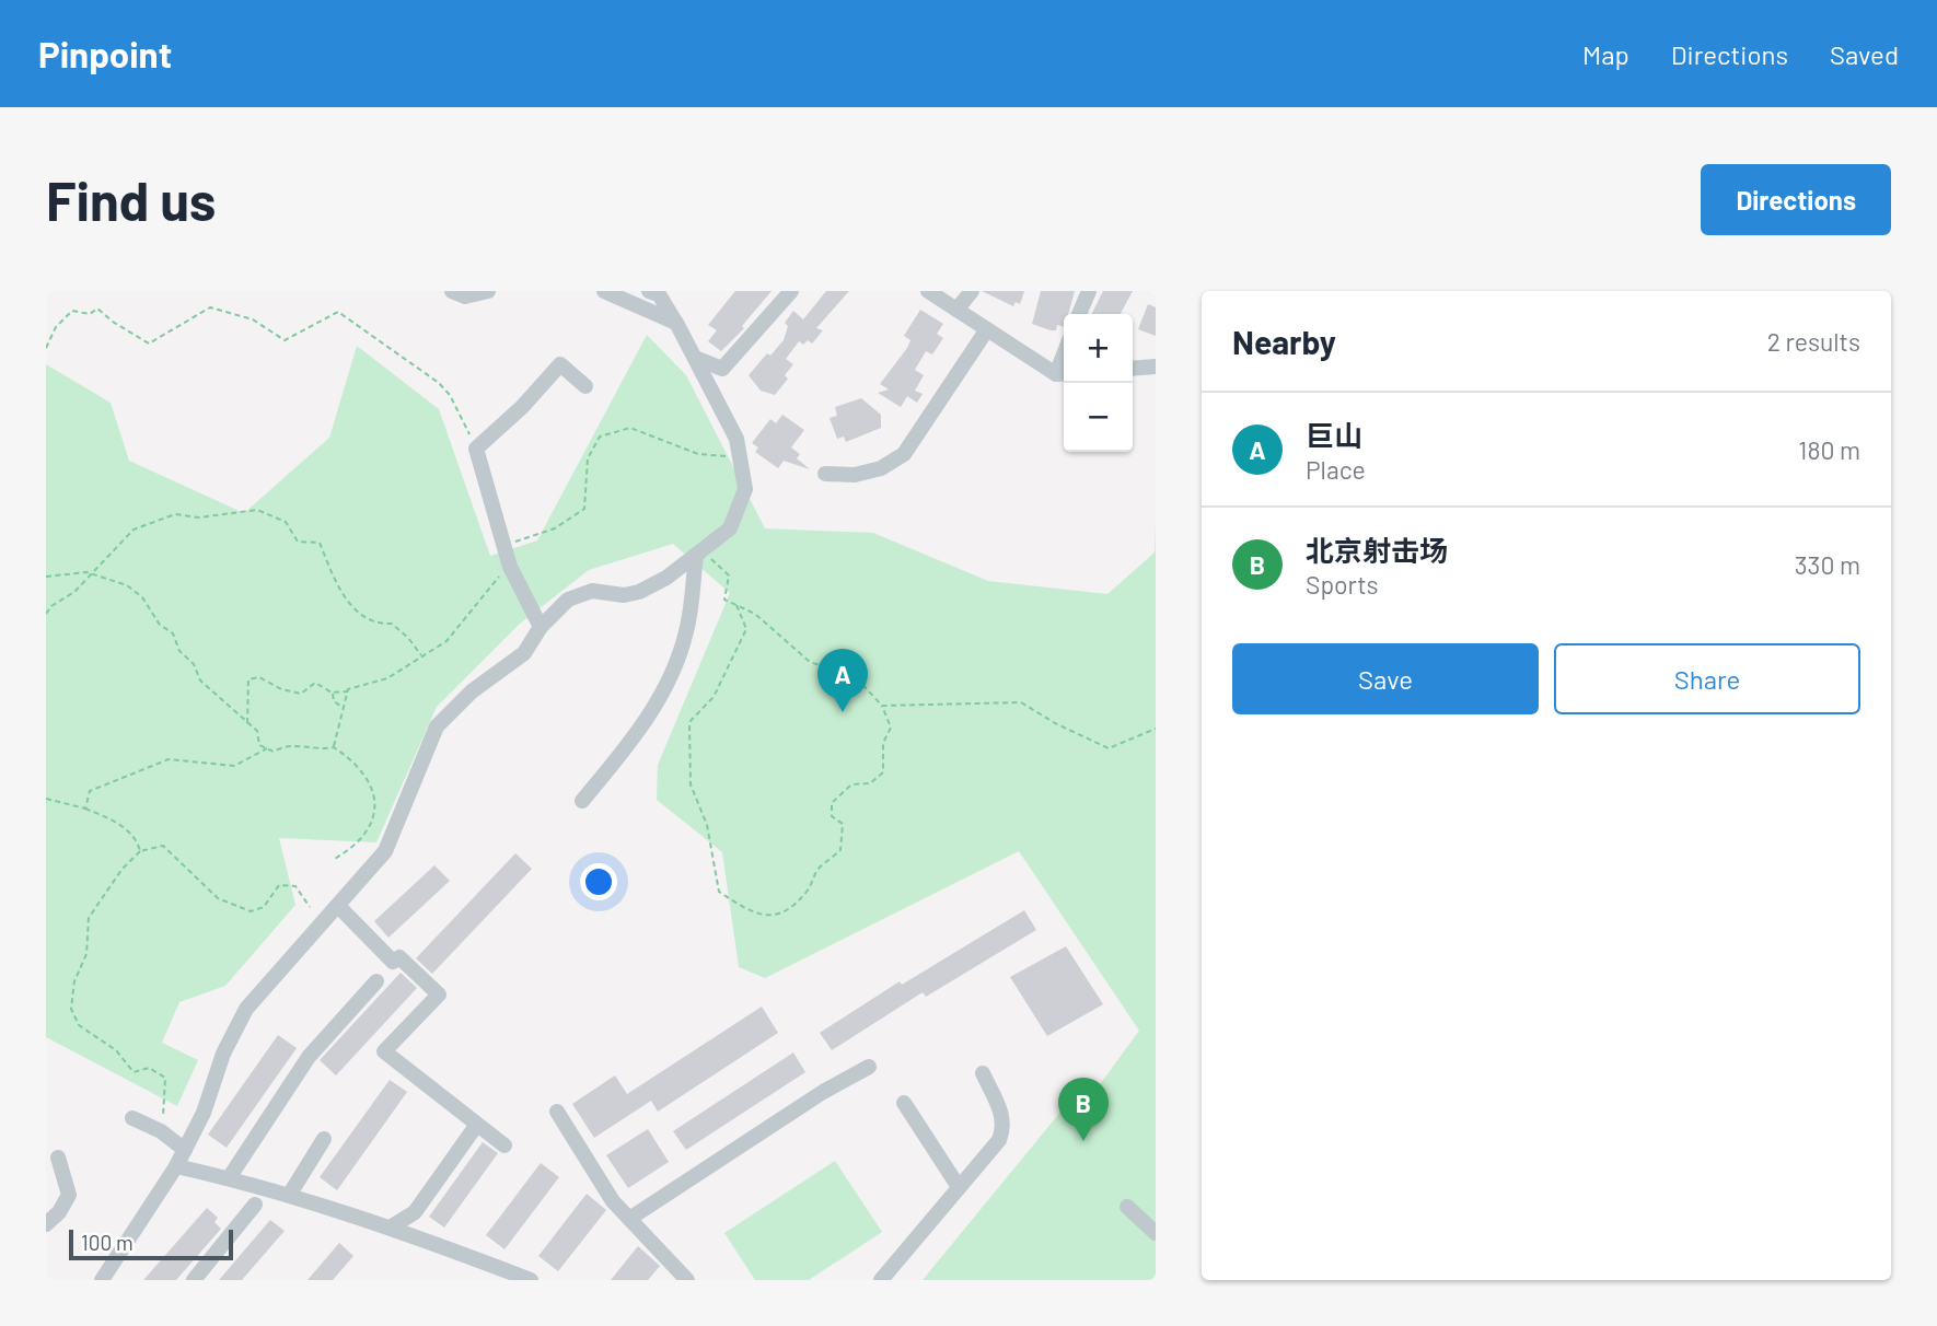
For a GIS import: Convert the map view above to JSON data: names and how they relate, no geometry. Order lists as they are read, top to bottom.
{
  "scale_bar": "100 m",
  "page": {
    "header": "Pinpoint",
    "nav": ["Map", "Directions", "Saved"],
    "buttons": [
      "Directions",
      ["Save", "Share"]
    ],
    "title": "Find us",
    "heading": ["Nearby", "2 results"],
    "map_buttons": ["+", "−"],
    "list": [
      {
        "mark": "A",
        "name": "巨山",
        "note": "Place",
        "value": "180 m"
      },
      {
        "mark": "B",
        "name": "北京射击场",
        "note": "Sports",
        "value": "330 m"
      }
    ],
    "pins": ["A", "B"],
    "scale": "100 m"
  }
}
